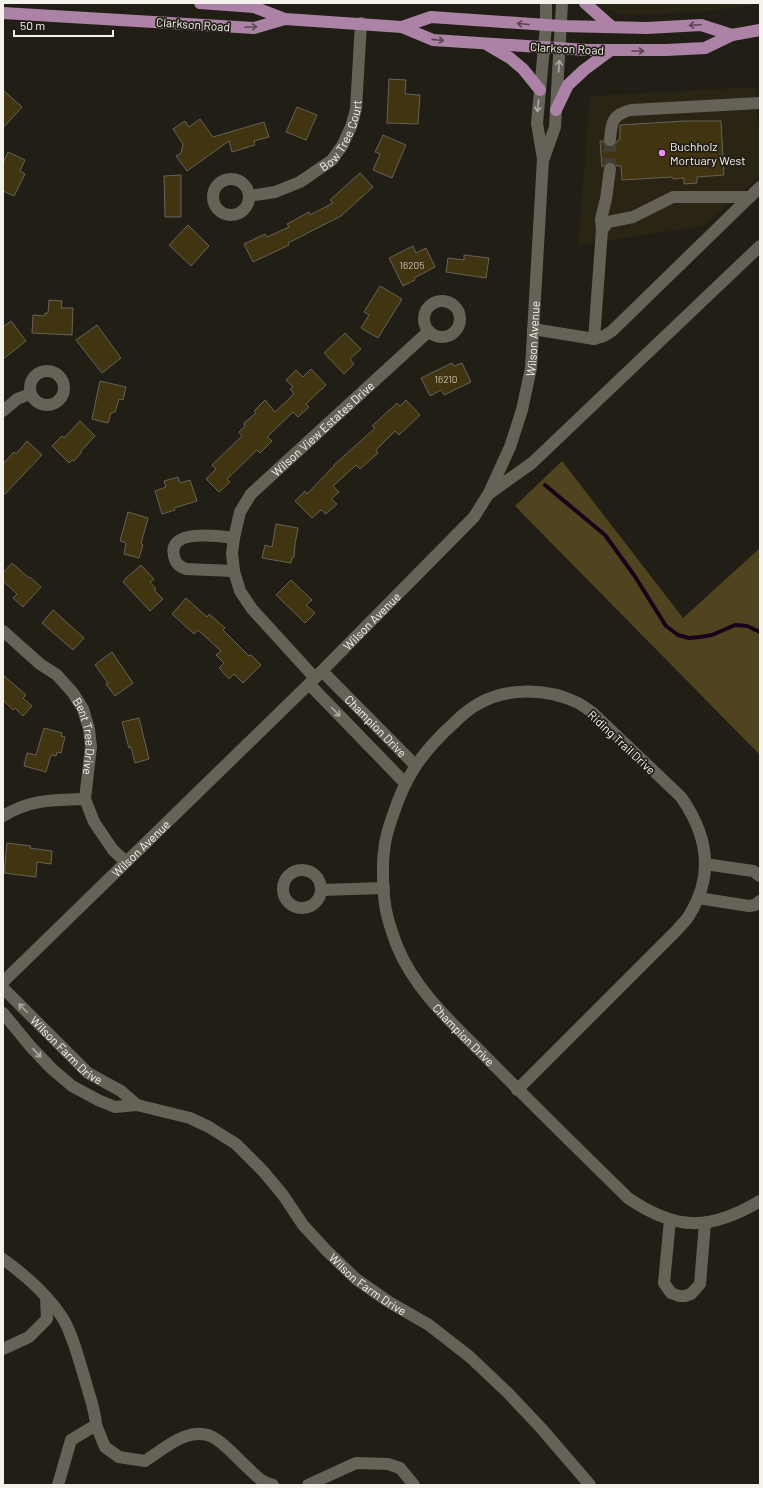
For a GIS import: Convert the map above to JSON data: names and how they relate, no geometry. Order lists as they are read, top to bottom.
{
  "streets": {
    "main road": ["Clarkson Road"],
    "street": [
      "Bow Tree Court",
      "Wilson Avenue",
      "Wilson View Estates Drive",
      "Champion Drive",
      "Bent Tree Drive",
      "Riding Trail Drive",
      "Wilson Farm Drive"
    ]
  },
  "crossings": [
    ["Clarkson Road", "Bow Tree Court"],
    ["Clarkson Road", "Wilson Avenue"],
    ["Wilson Avenue", "Wilson View Estates Drive"],
    ["Wilson Avenue", "Champion Drive"],
    ["Wilson Avenue", "Bent Tree Drive"],
    ["Wilson View Estates Drive", "Champion Drive"],
    ["Champion Drive", "Riding Trail Drive"]
  ],
  "places": ["Buchholz Mortuary West"],
  "house_numbers": ["16205", "16210"],
  "scale_bar": "50 m"
}
